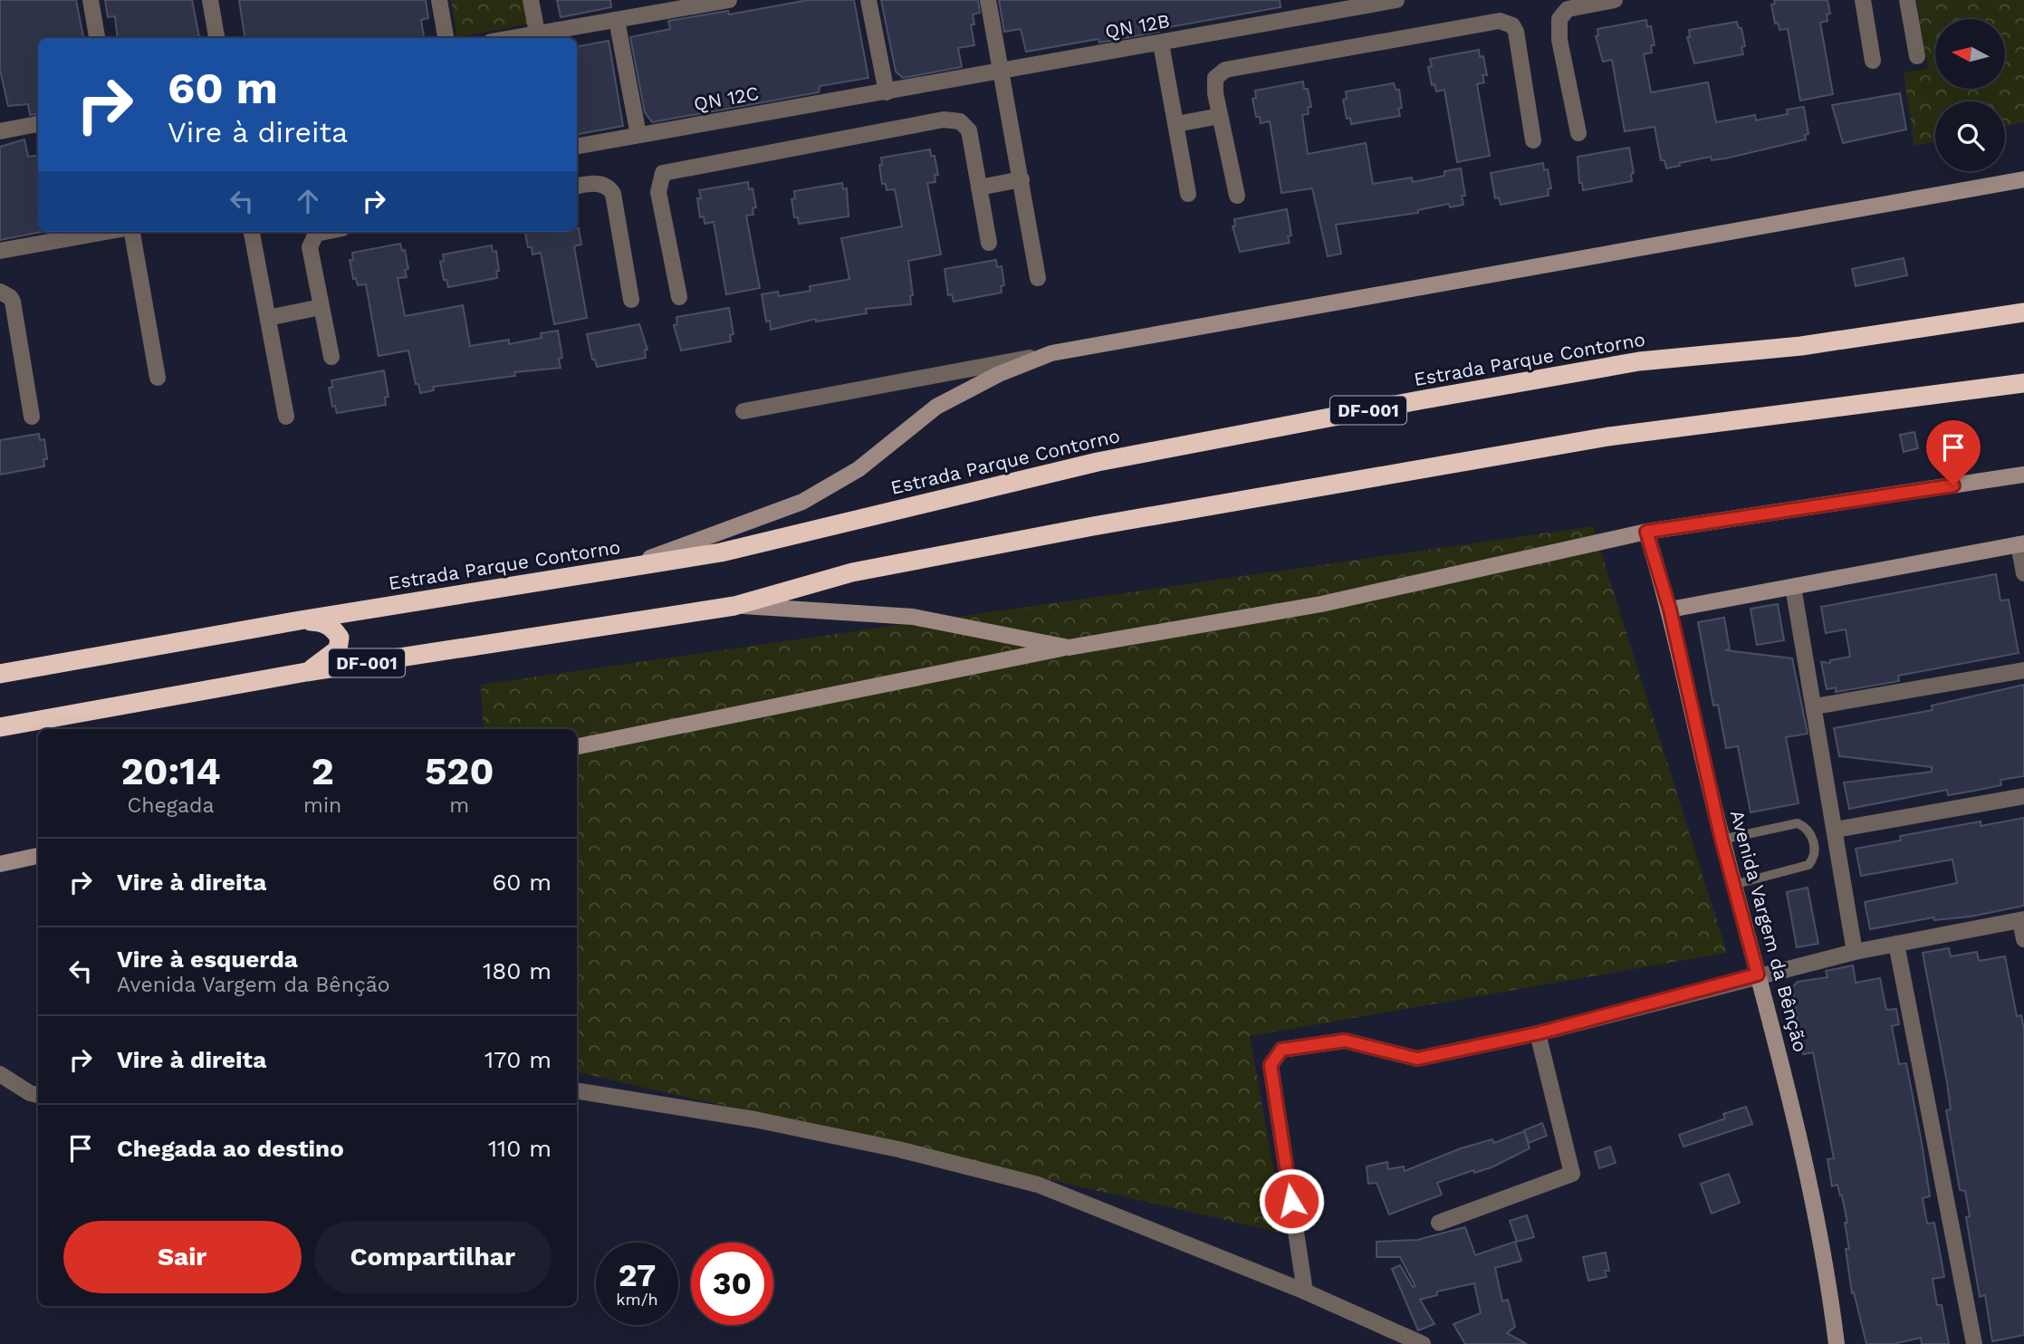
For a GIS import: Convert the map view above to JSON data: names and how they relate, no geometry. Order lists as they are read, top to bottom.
{
  "streets": {
    "highway": ["Estrada Parque Contorno", "DF-001"],
    "main road": ["Avenida Vargem da Bênção"],
    "street": ["QN 12B", "QN 12C"]
  },
  "crossings": [
    ["QN 12B", "QN 12C"]
  ],
  "north": "left",
  "page": {
    "turn": ["60 m", "Vire à direita"],
    "eta": [
      "20:14",
      "Chegada",
      "2",
      "min",
      "520",
      "m"
    ],
    "list": [
      {
        "name": "Vire à direita",
        "value": "60 m"
      },
      {
        "name": "Vire à esquerda",
        "note": "Avenida Vargem da Bênção",
        "value": "180 m"
      },
      {
        "name": "Vire à direita",
        "value": "170 m"
      },
      {
        "name": "Chegada ao destino",
        "value": "110 m"
      }
    ],
    "buttons": ["Sair", "Compartilhar"],
    "speed": "27 km/h",
    "limit": "30"
  }
}
